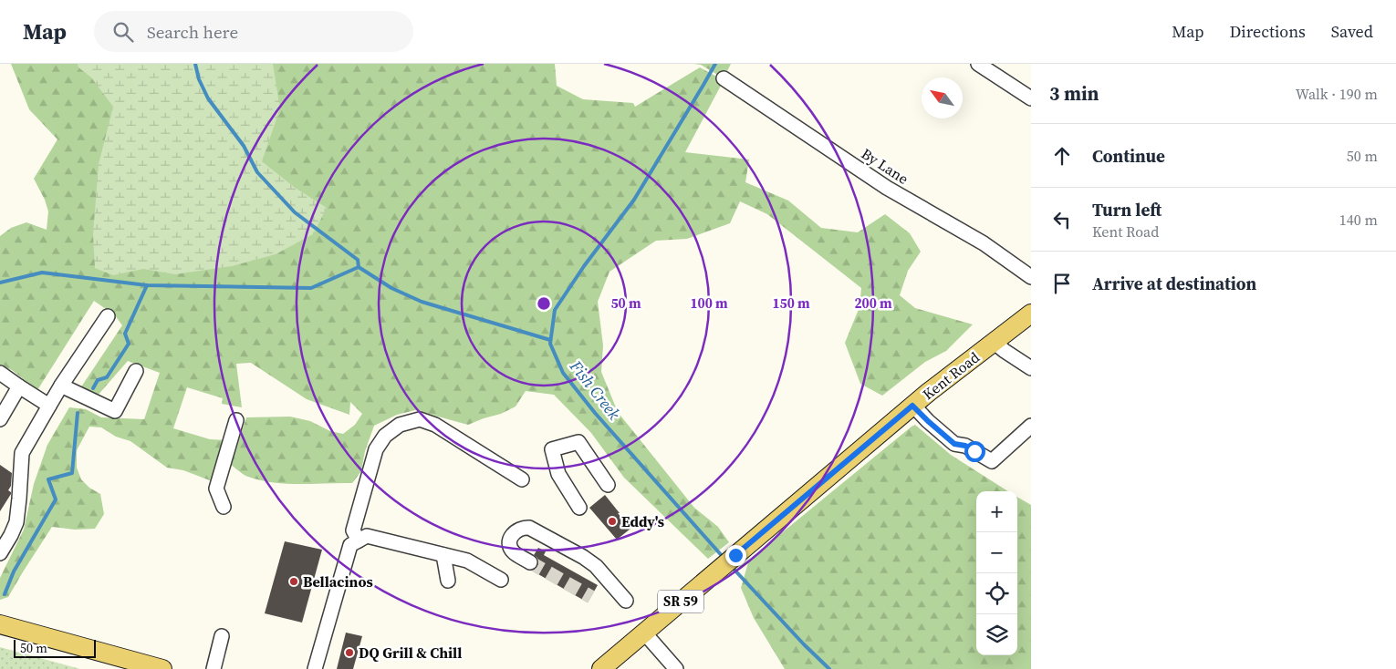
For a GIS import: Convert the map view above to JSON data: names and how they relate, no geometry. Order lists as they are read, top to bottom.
{
  "streets": {
    "main road": ["Kent Road", "SR 59"],
    "street": ["By Lane"]
  },
  "water": ["Fish Creek"],
  "places": ["Eddy's", "Bellacinos", "DQ Grill & Chill"],
  "scale_bar": "50 m",
  "north": "top left",
  "page": {
    "header": "Map",
    "search": "Search here",
    "nav": ["Map", "Directions", "Saved"],
    "heading": ["3 min", "Walk · 190 m"],
    "list": [
      ["Continue", "50 m"],
      ["Turn left", "Kent Road", "140 m"],
      "Arrive at destination"
    ],
    "map_buttons": ["+", "−"],
    "scale": "50 m"
  },
  "rings": [
    "50 m",
    "100 m",
    "150 m",
    "200 m"
  ]
}
